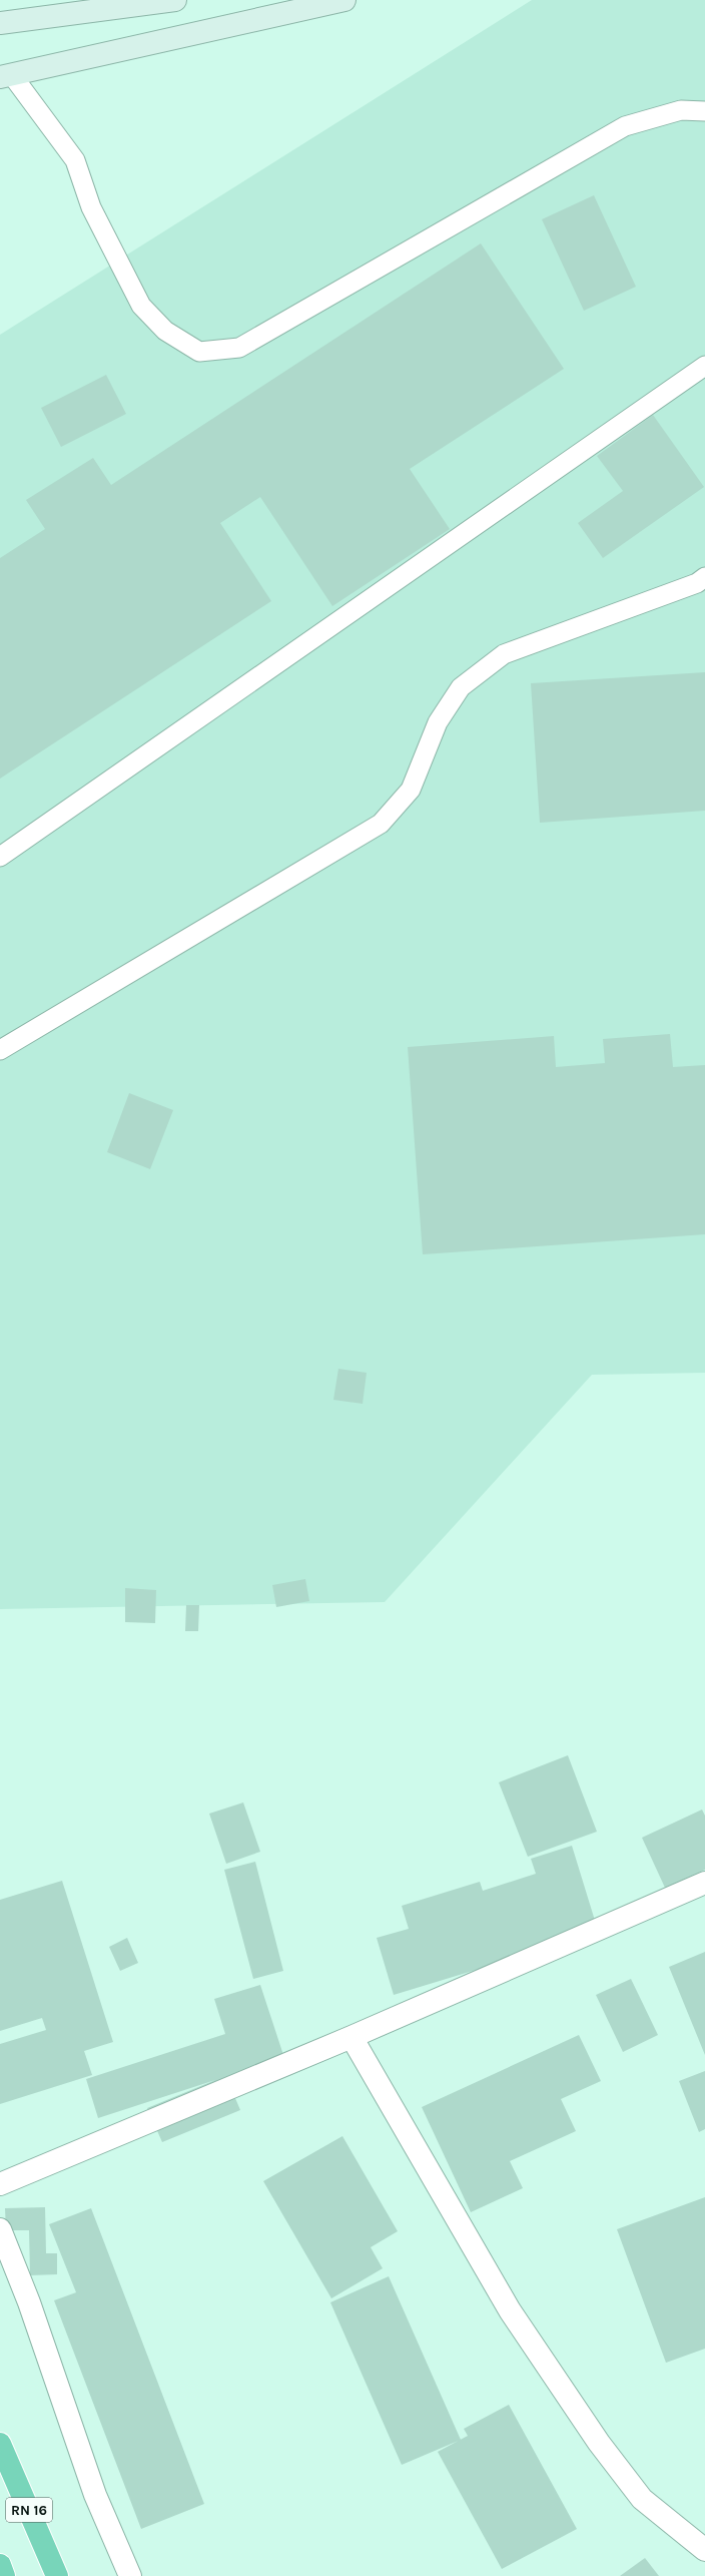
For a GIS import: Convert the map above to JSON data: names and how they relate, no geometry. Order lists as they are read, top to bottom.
{
  "streets": {
    "highway": ["RN 16"]
  }
}
